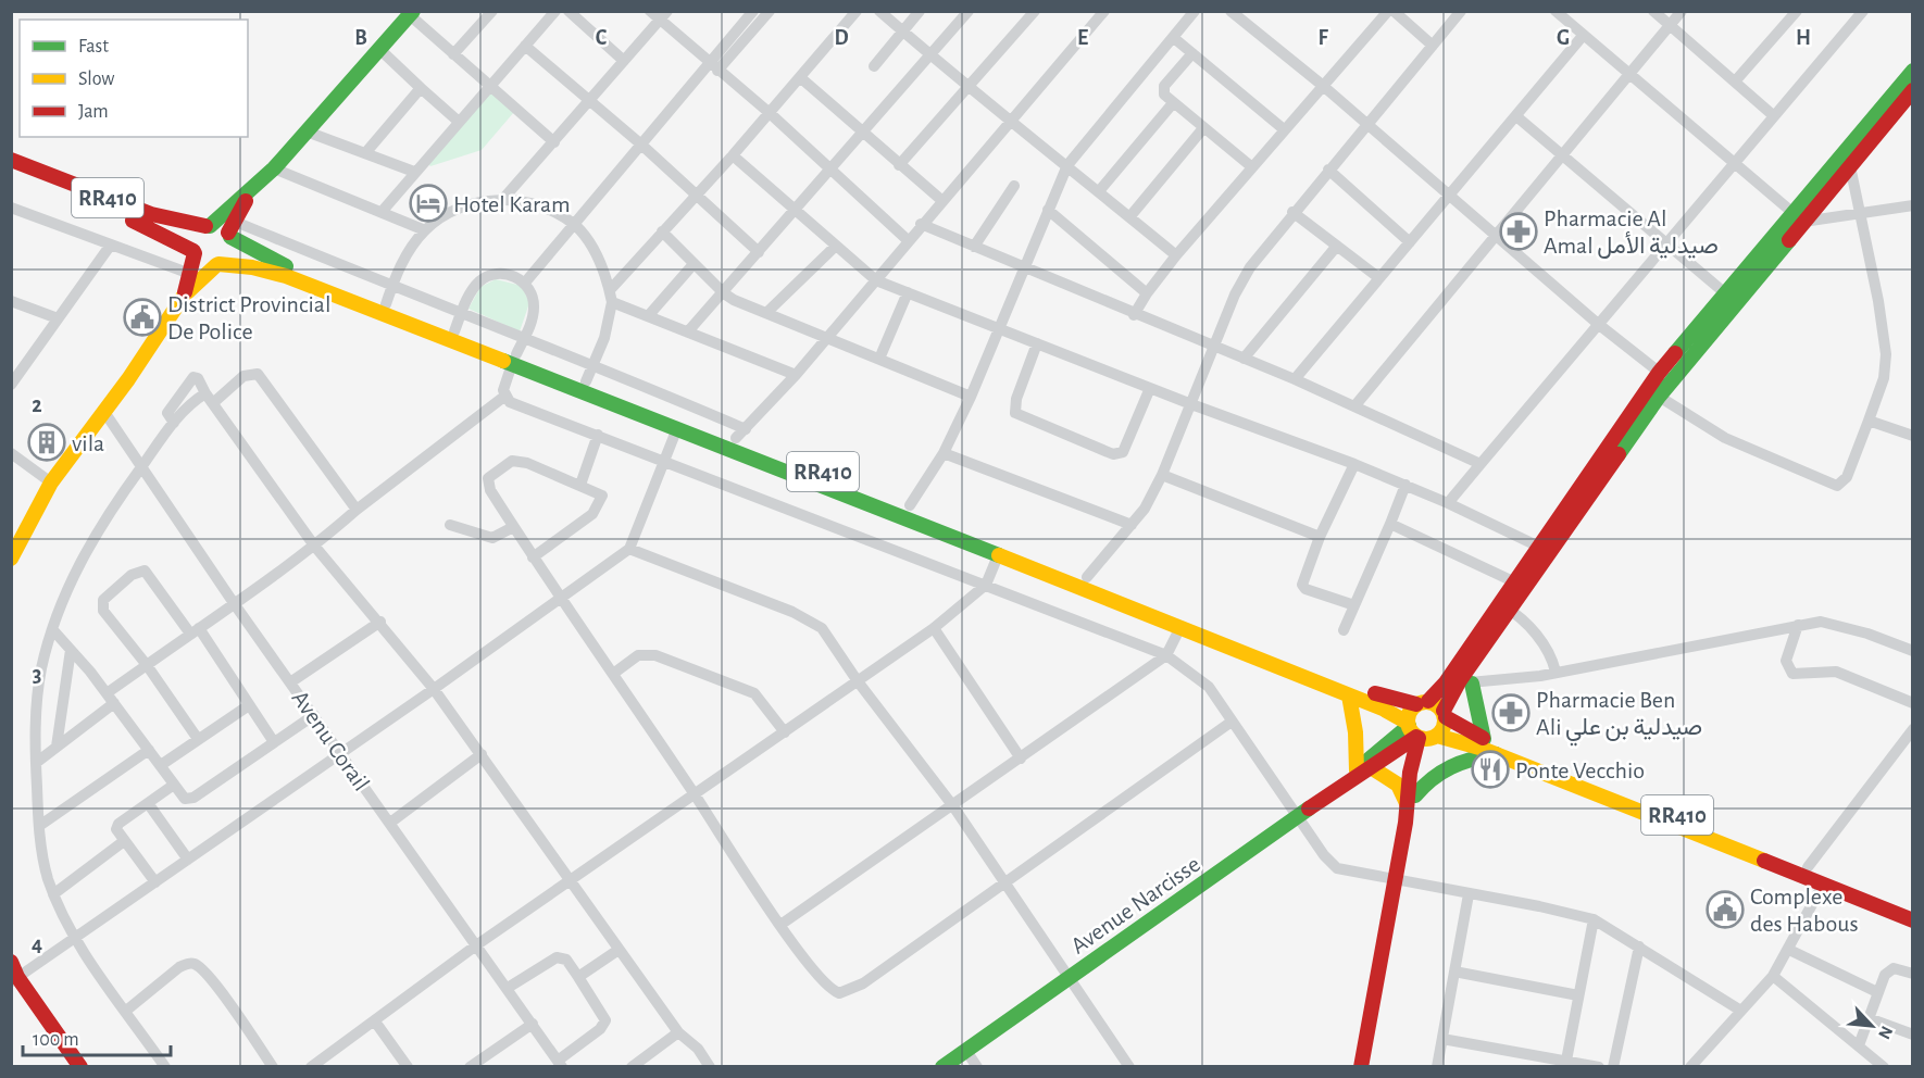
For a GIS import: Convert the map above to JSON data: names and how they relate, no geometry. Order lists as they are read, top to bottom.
{
  "streets": {
    "main road": ["RR410", "Avenue Narcisse"],
    "street": ["Avenu Corail"]
  },
  "crossings": [
    ["RR410", "Avenue Narcisse"]
  ],
  "places": {
    "hotel": ["Hotel Karam"],
    "pharmacy": ["Pharmacie Al Amal صيدلية الأمل", "Pharmacie Ben Ali صيدلية بن علي"],
    "public building": ["District Provincial De Police", "Complexe des Habous"],
    "building": ["vila"],
    "restaurant": ["Ponte Vecchio"]
  },
  "legend": ["Fast", "Slow", "Jam"],
  "scale_bar": "100 m",
  "north": "bottom right",
  "grid": {
    "columns": [
      "B",
      "C",
      "D",
      "E",
      "F",
      "G",
      "H"
    ],
    "rows": ["2", "3", "4"]
  }
}
